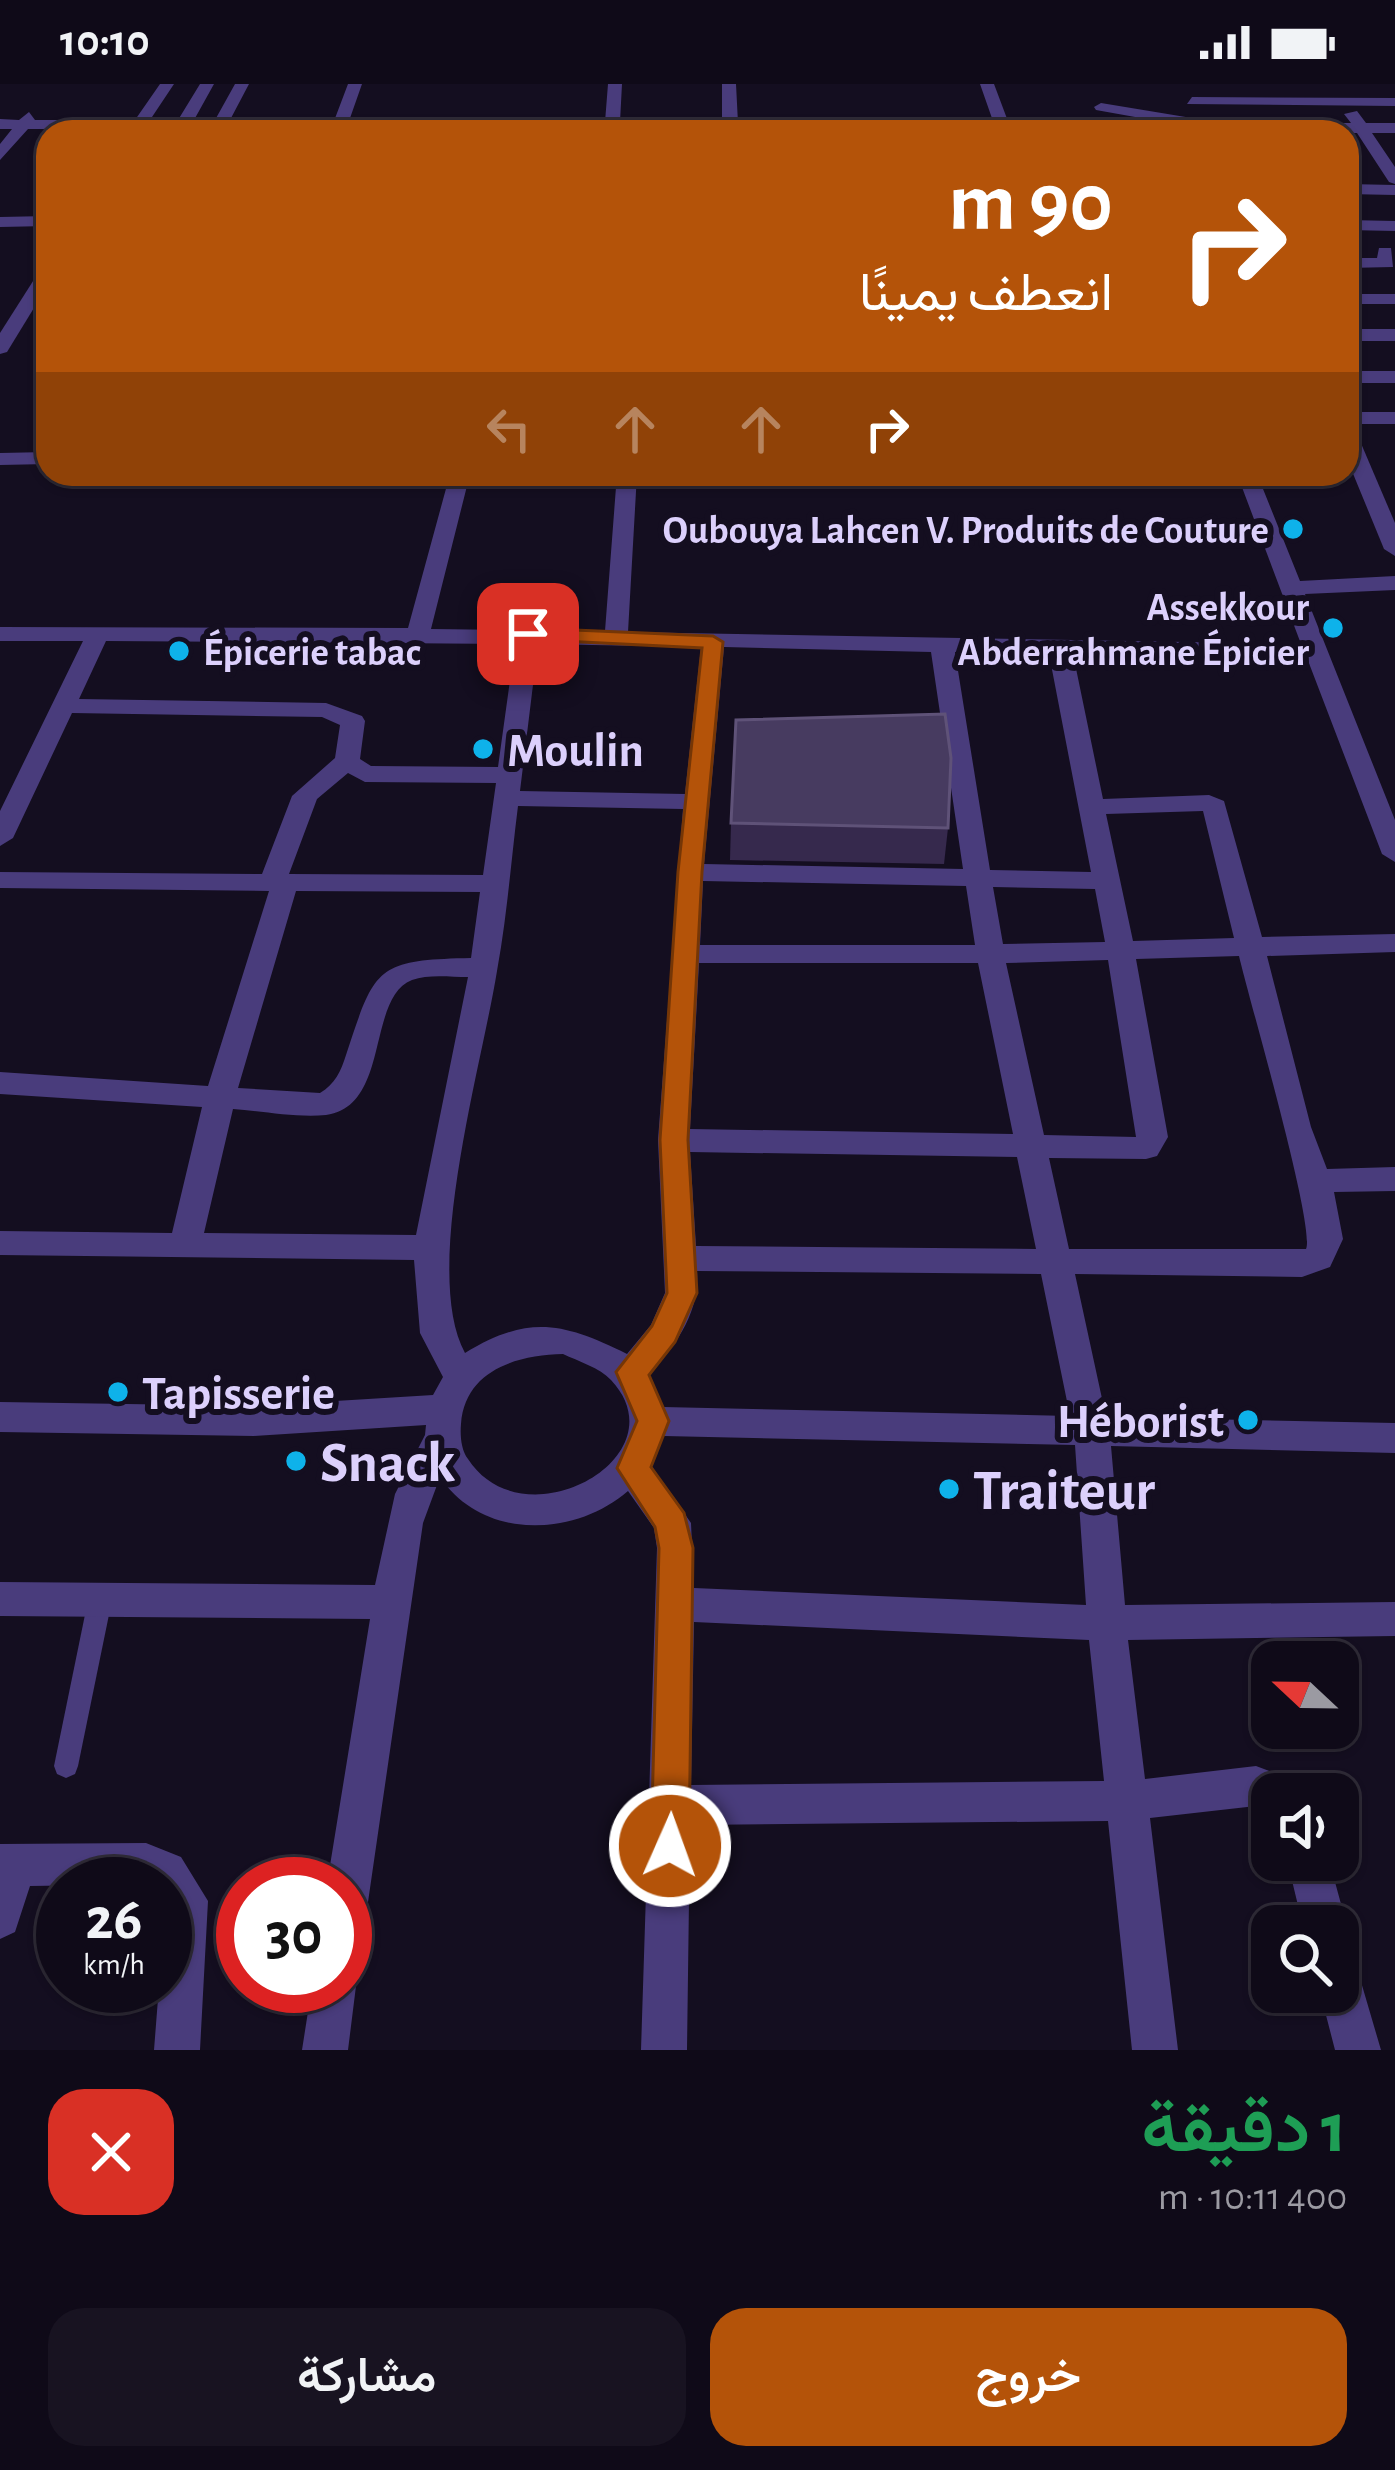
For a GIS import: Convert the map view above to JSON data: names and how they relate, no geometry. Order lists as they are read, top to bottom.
{
  "places": [
    "Oubouya Lahcen V. Produits de Couture",
    "Assekkour Abderrahmane Épicier",
    "Épicerie tabac",
    "Moulin",
    "Tapisserie",
    "Héborist",
    "Snack",
    "Traiteur"
  ],
  "north": "left",
  "page": {
    "status": "10:10",
    "turn": ["90 m", "انعطف يمينًا"],
    "speed": "26 km/h",
    "limit": "30",
    "heading": ["1 دقيقة", "400 m · 10:11"],
    "buttons": ["خروج", "مشاركة"]
  }
}
